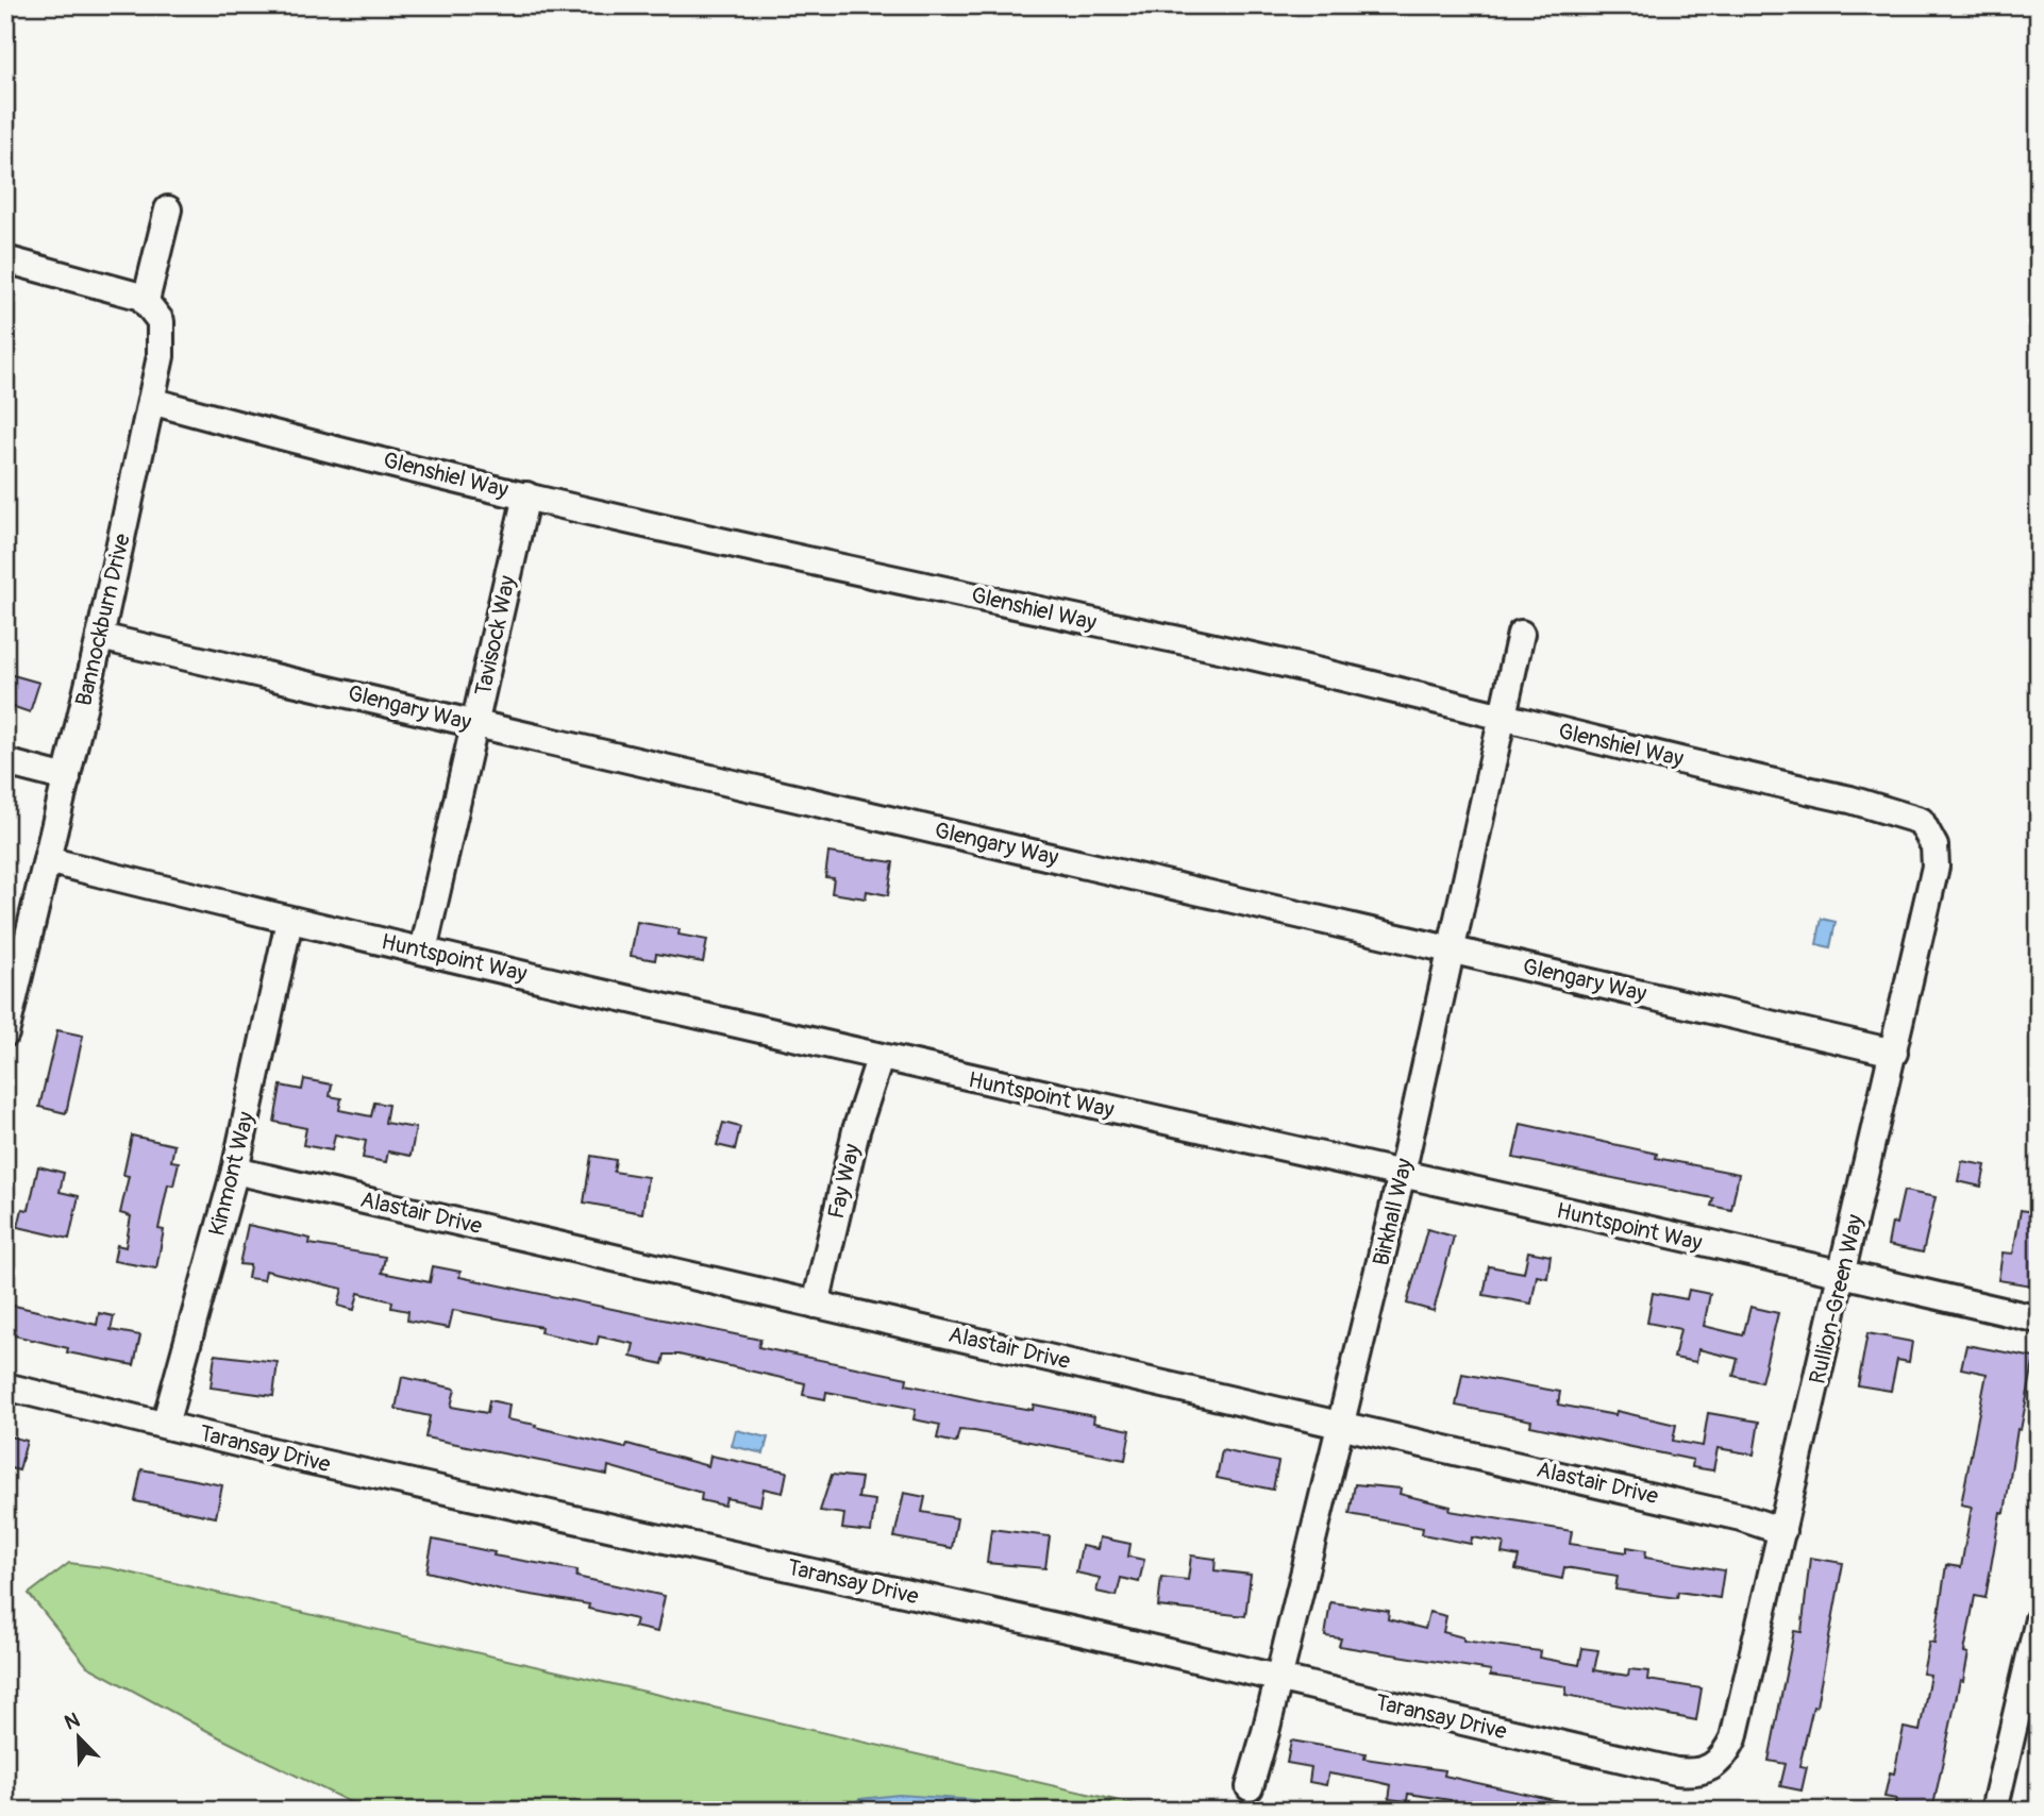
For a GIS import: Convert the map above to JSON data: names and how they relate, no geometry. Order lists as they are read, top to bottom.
{
  "streets": {
    "street": [
      "Glenshiel Way",
      "Bannockburn Drive",
      "Tavisock Way",
      "Glengary Way",
      "Huntspoint Way",
      "Kinmont Way",
      "Fay Way",
      "Birkhall Way",
      "Alastair Drive",
      "Rullion-Green Way",
      "Taransay Drive"
    ]
  },
  "crossings": [
    ["Glenshiel Way", "Bannockburn Drive"],
    ["Glenshiel Way", "Tavisock Way"],
    ["Glenshiel Way", "Birkhall Way"],
    ["Glenshiel Way", "Rullion-Green Way"],
    ["Bannockburn Drive", "Glengary Way"],
    ["Bannockburn Drive", "Huntspoint Way"],
    ["Tavisock Way", "Glengary Way"],
    ["Tavisock Way", "Huntspoint Way"],
    ["Glengary Way", "Birkhall Way"],
    ["Glengary Way", "Rullion-Green Way"],
    ["Huntspoint Way", "Kinmont Way"],
    ["Huntspoint Way", "Fay Way"],
    ["Huntspoint Way", "Birkhall Way"],
    ["Huntspoint Way", "Rullion-Green Way"],
    ["Kinmont Way", "Alastair Drive"],
    ["Kinmont Way", "Taransay Drive"],
    ["Fay Way", "Alastair Drive"],
    ["Birkhall Way", "Alastair Drive"],
    ["Birkhall Way", "Taransay Drive"],
    ["Alastair Drive", "Rullion-Green Way"],
    ["Rullion-Green Way", "Taransay Drive"]
  ],
  "north": "top left"
}
